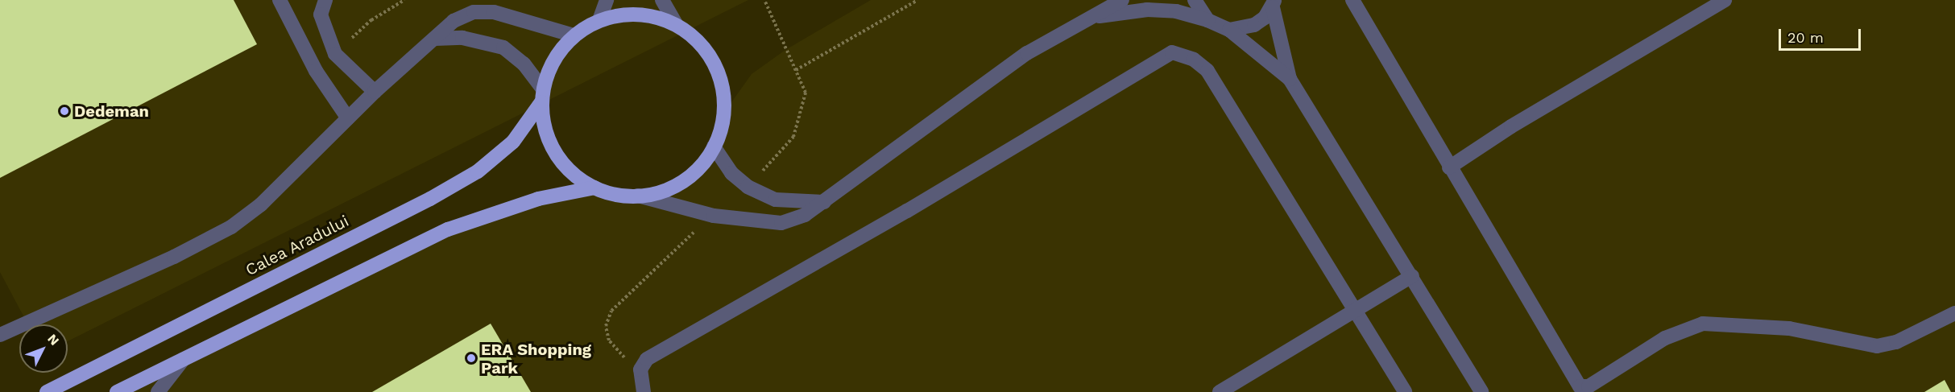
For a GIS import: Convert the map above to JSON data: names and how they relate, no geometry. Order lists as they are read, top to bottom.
{
  "streets": {
    "highway": ["Calea Aradului"]
  },
  "places": ["Dedeman", "ERA Shopping Park"],
  "scale_bar": "20 m",
  "north": "top right"
}
